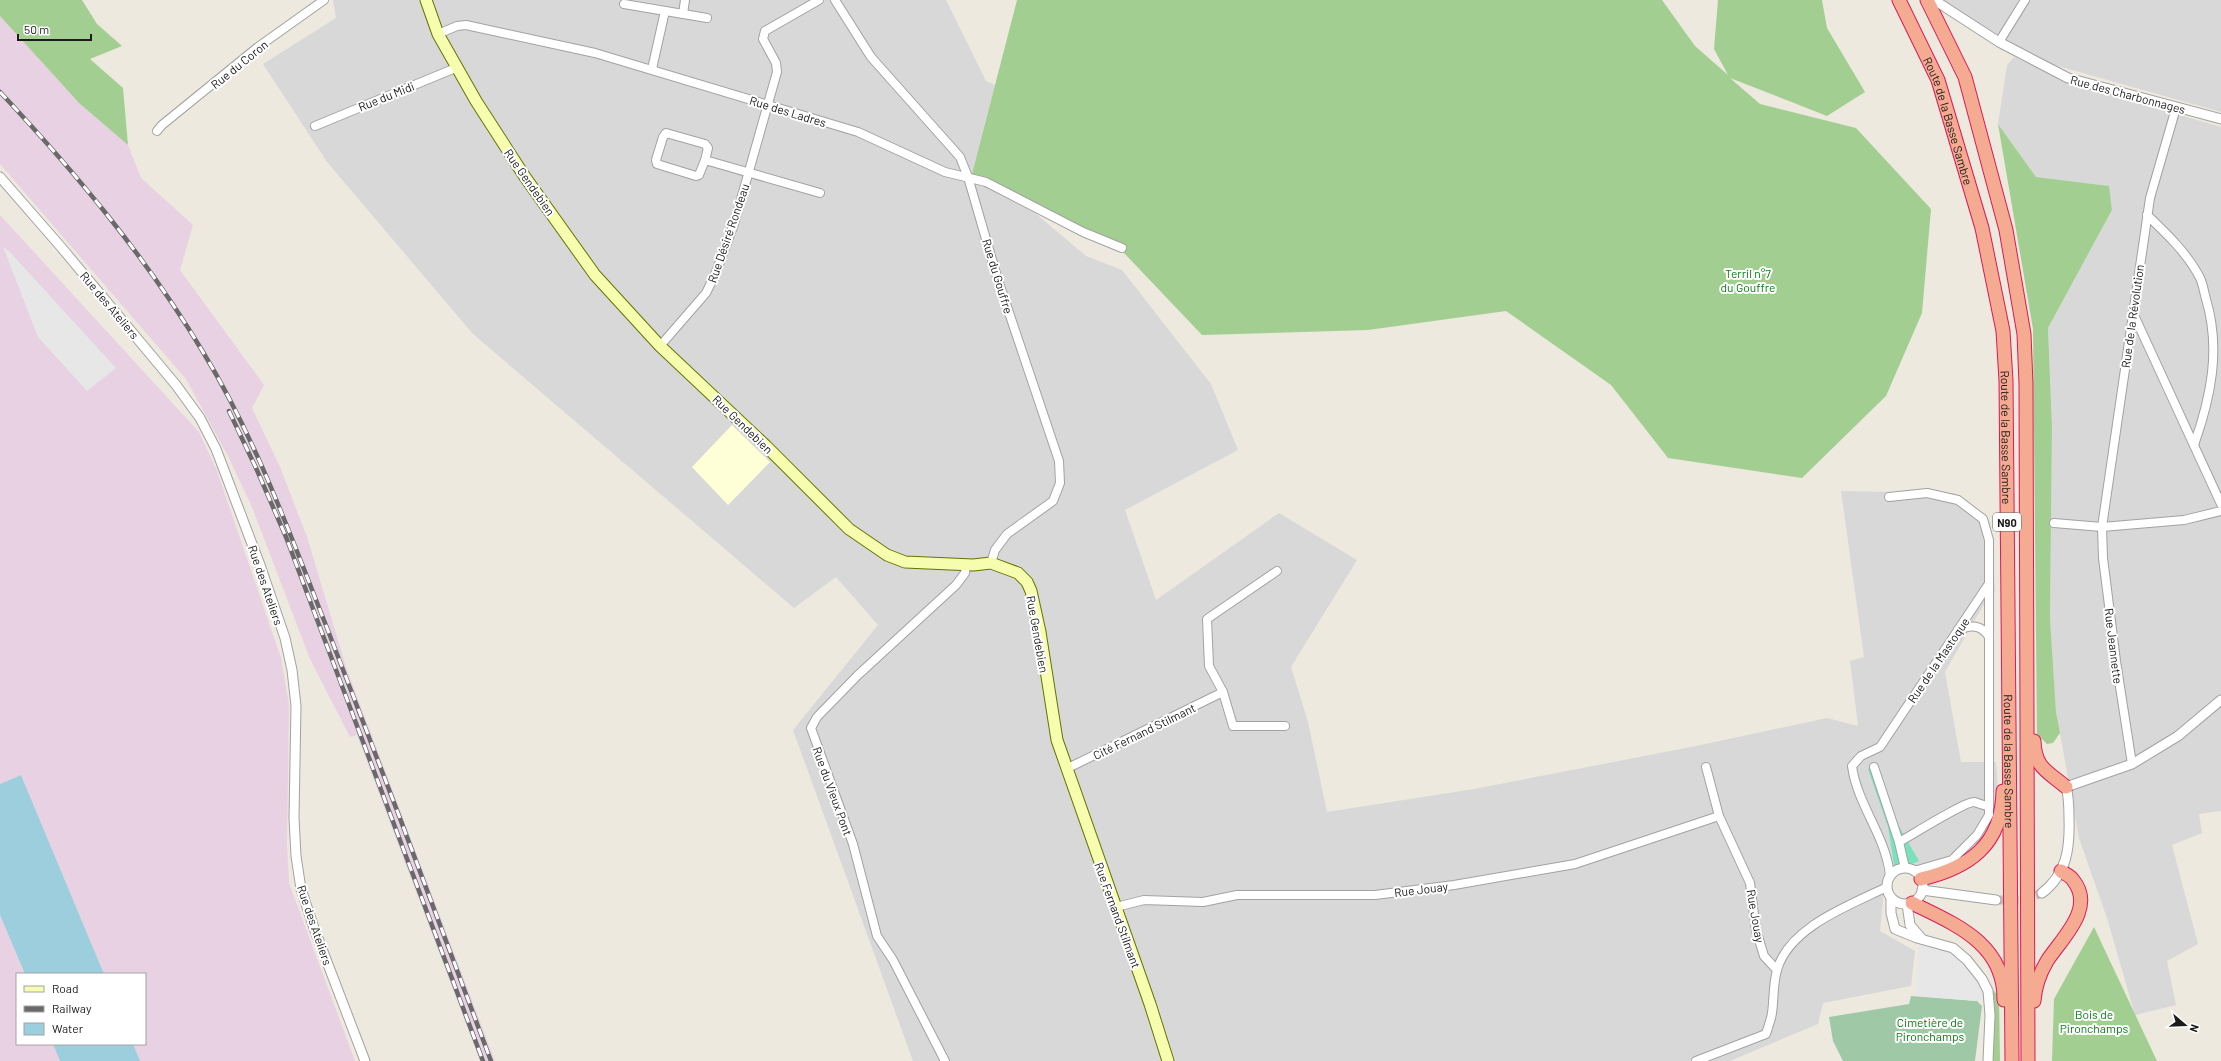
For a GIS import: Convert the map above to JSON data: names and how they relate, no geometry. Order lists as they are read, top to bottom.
{
  "streets": {
    "highway": ["Route de la Basse Sambre", "N90"],
    "main road": ["Rue Gendebien", "Rue Fernand Stilmant"],
    "street": [
      "Rue du Coron",
      "Rue des Charbonnages",
      "Rue du Midi",
      "Rue des Ladres",
      "Rue Désiré Rondeau",
      "Rue du Gouffre",
      "Rue des Ateliers",
      "Rue de la Révolution",
      "Rue Jeannette",
      "Rue de la Mastoque",
      "Cité Fernand Stilmant",
      "Rue du Vieux Pont",
      "Rue Jouay"
    ]
  },
  "crossings": [
    ["Rue des Charbonnages", "Rue de la Révolution"],
    ["Rue du Midi", "Rue Gendebien"],
    ["Rue des Ladres", "Rue Gendebien"],
    ["Rue des Ladres", "Rue Désiré Rondeau"],
    ["Rue des Ladres", "Rue du Gouffre"],
    ["Rue Gendebien", "Rue Désiré Rondeau"],
    ["Rue Gendebien", "Rue du Gouffre"],
    ["Rue Gendebien", "Cité Fernand Stilmant"],
    ["Rue Gendebien", "Rue du Vieux Pont"],
    ["Rue Gendebien", "Rue Fernand Stilmant"],
    ["Rue de la Révolution", "Rue Jeannette"],
    ["Cité Fernand Stilmant", "Rue Fernand Stilmant"],
    ["Rue Jouay", "Rue Fernand Stilmant"]
  ],
  "parks": ["Terril n°7 du Gouffre", "Bois de Pironchamps", "Cimetière de Pironchamps"],
  "legend": ["Road", "Railway", "Water"],
  "scale_bar": "50 m",
  "north": "right"
}
